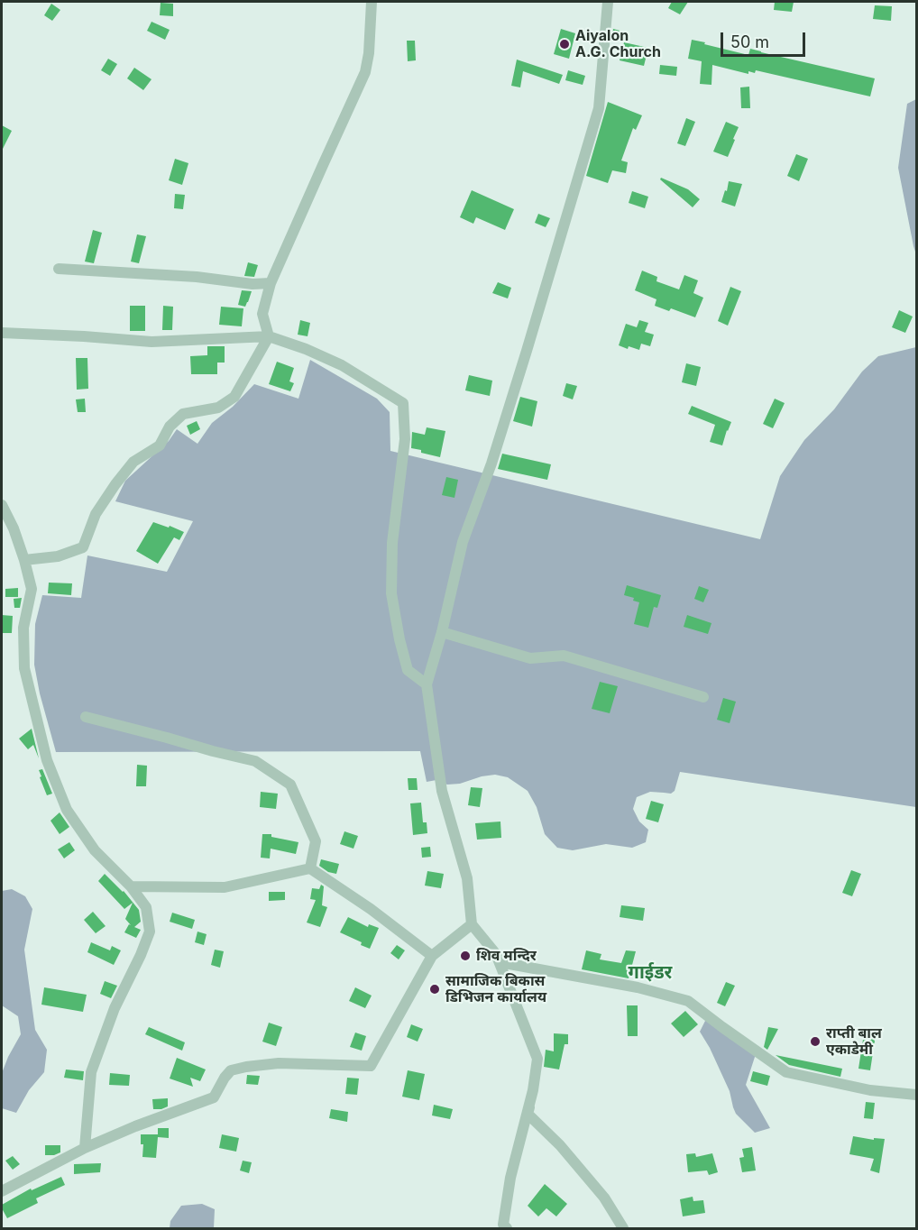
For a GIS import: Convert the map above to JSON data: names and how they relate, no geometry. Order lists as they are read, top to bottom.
{
  "districts": ["गाईडर"],
  "places": [
    "Aiyalon A.G. Church",
    "शिव मन्दिर",
    "सामाजिक बिकास डिभिजन कार्यालय",
    "राप्ती बाल एकाडेमी"
  ],
  "scale_bar": "50 m"
}
